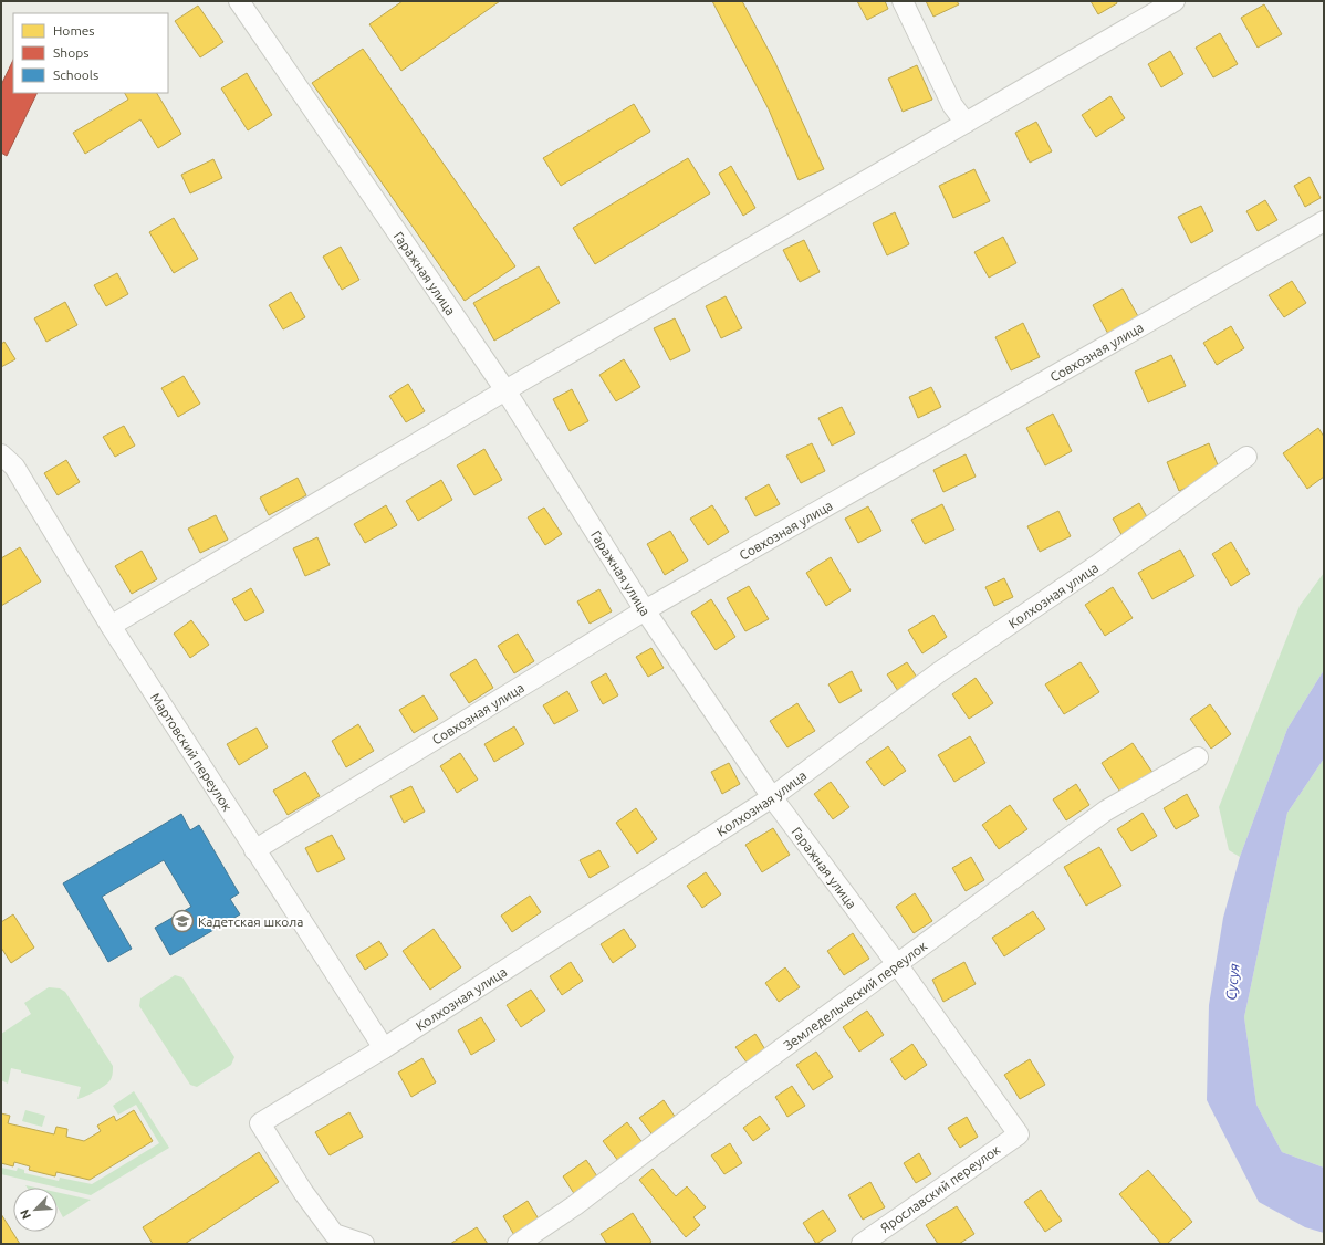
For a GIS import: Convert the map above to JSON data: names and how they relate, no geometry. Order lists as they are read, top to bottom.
{
  "streets": {
    "street": [
      "Гаражная улица",
      "Совхозная улица",
      "Колхозная улица",
      "Мартовский переулок",
      "Земледельческий переулок",
      "Ярославский переулок"
    ]
  },
  "crossings": [
    ["Гаражная улица", "Совхозная улица"],
    ["Гаражная улица", "Колхозная улица"],
    ["Гаражная улица", "Земледельческий переулок"],
    ["Гаражная улица", "Ярославский переулок"],
    ["Совхозная улица", "Мартовский переулок"],
    ["Колхозная улица", "Мартовский переулок"]
  ],
  "water": ["Сусуя"],
  "places": {
    "school or university": ["Кадетская школа"]
  },
  "legend": ["Homes", "Shops", "Schools"],
  "north": "bottom left"
}
